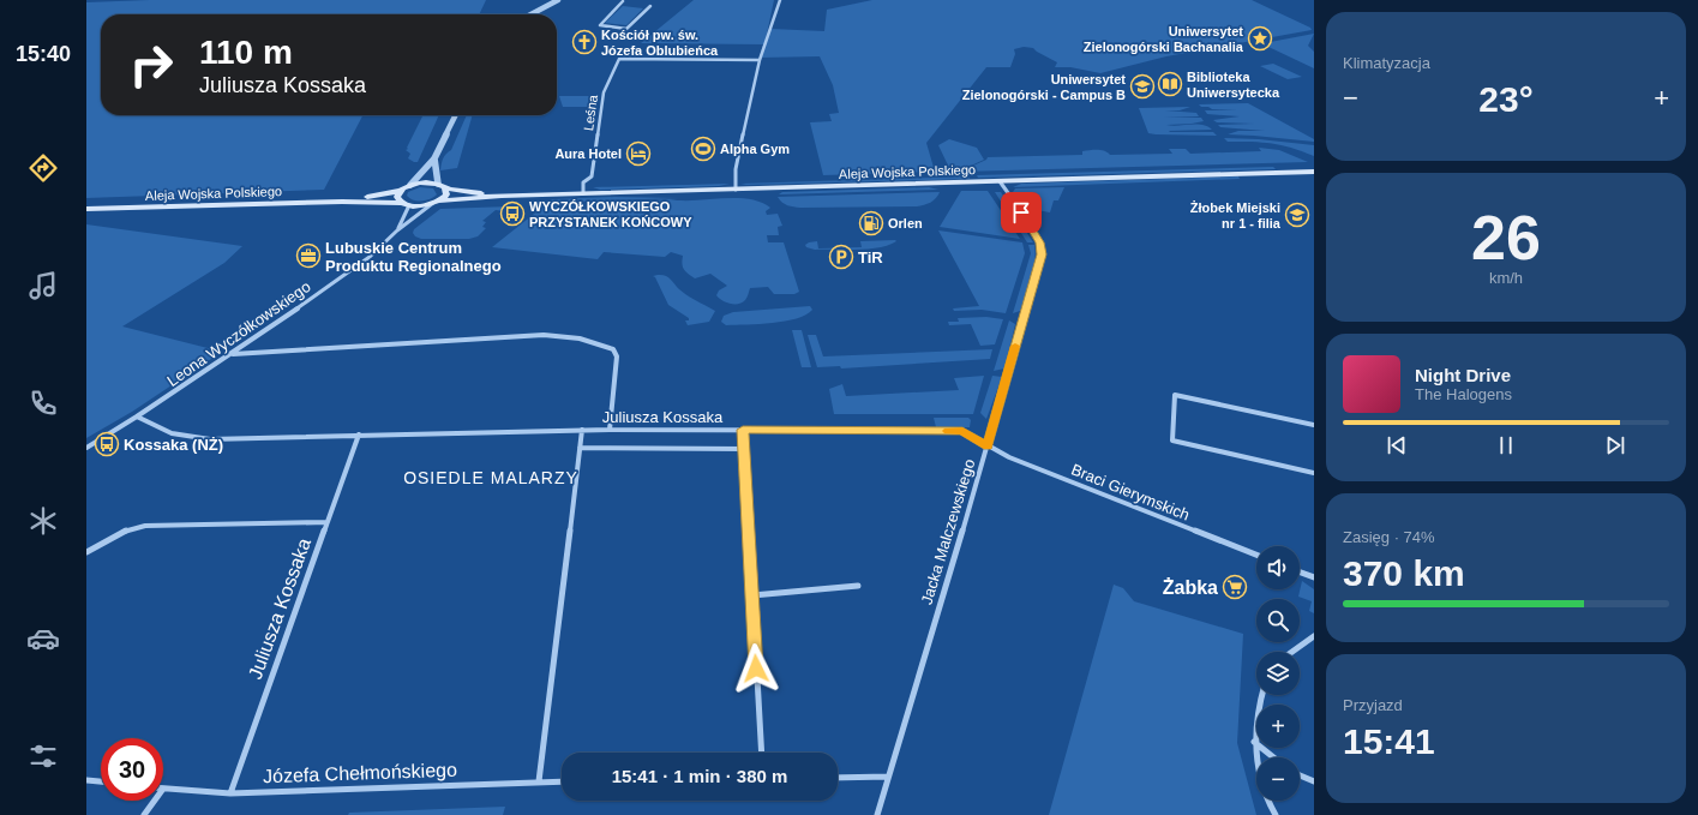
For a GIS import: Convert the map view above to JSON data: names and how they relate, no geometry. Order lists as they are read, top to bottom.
{
  "streets": {
    "main road": ["Aleja Wojska Polskiego"],
    "street": [
      "Leśna",
      "Leona Wyczółkowskiego",
      "Juliusza Kossaka",
      "Braci Gierymskich",
      "Jacka Malczewskiego",
      "Józefa Chełmońskiego"
    ]
  },
  "crossings": [
    ["Leśna", "Aleja Wojska Polskiego"],
    ["Aleja Wojska Polskiego", "Leona Wyczółkowskiego"],
    ["Aleja Wojska Polskiego", "Jacka Malczewskiego"],
    ["Leona Wyczółkowskiego", "Juliusza Kossaka"],
    ["Juliusza Kossaka", "Braci Gierymskich"],
    ["Juliusza Kossaka", "Jacka Malczewskiego"],
    ["Juliusza Kossaka", "Józefa Chełmońskiego"],
    ["Braci Gierymskich", "Jacka Malczewskiego"]
  ],
  "districts": ["OSIEDLE MALARZY"],
  "places": {
    "place": ["Uniwersytet Zielonogórski Bachanalia"],
    "church": ["Kościół pw. św. Józefa Oblubieńca"],
    "library": ["Biblioteka Uniwersytecka"],
    "school or university": ["Uniwersytet Zielonogórski - Campus B", "Żłobek Miejski nr 1 - filia"],
    "sports": ["Alpha Gym"],
    "hotel": ["Aura Hotel"],
    "bus stop": ["WYCZÓŁKOWSKIEGO PRZYSTANEK KOŃCOWY", "Kossaka (NŻ)"],
    "fuel station": ["Orlen"],
    "office": ["Lubuskie Centrum Produktu Regionalnego"],
    "parking": ["TiR"],
    "supermarket": ["Żabka"]
  },
  "page": {
    "tabs": "15:40",
    "tile": [
      "Klimatyzacja",
      ["26", "km/h"],
      ["Zasięg · 74%", "370 km"],
      ["Przyjazd", "15:41"]
    ],
    "turn": ["110 m", "Juliusza Kossaka"],
    "heat": ["−", "23°", "+"],
    "song": ["Night Drive", "The Halogens"],
    "map_buttons": ["+", "−"],
    "limit": "30",
    "trip": "15:41 · 1 min · 380 m"
  }
}
